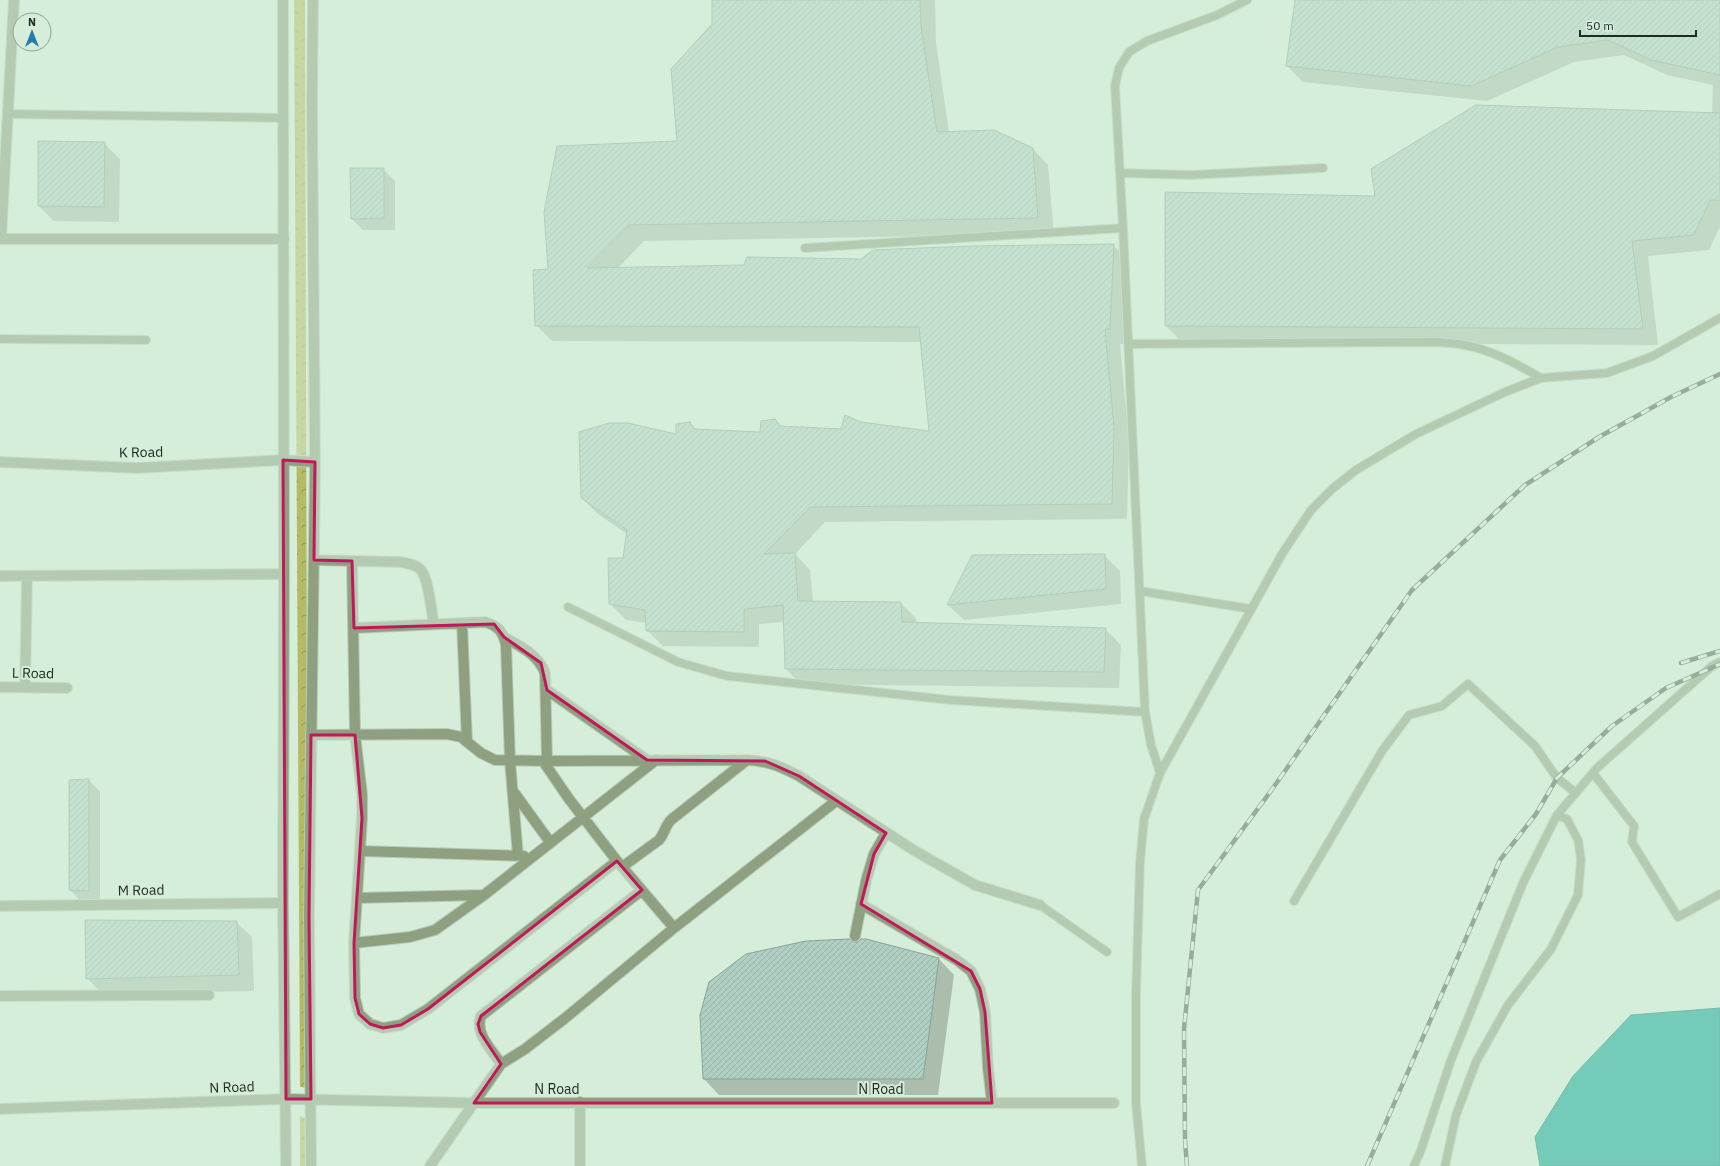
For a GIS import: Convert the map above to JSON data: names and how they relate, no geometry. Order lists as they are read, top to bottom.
{
  "streets": {
    "street": [
      "K Road",
      "L Road",
      "M Road",
      "N Road"
    ]
  },
  "scale_bar": "50 m",
  "north": "top"
}
